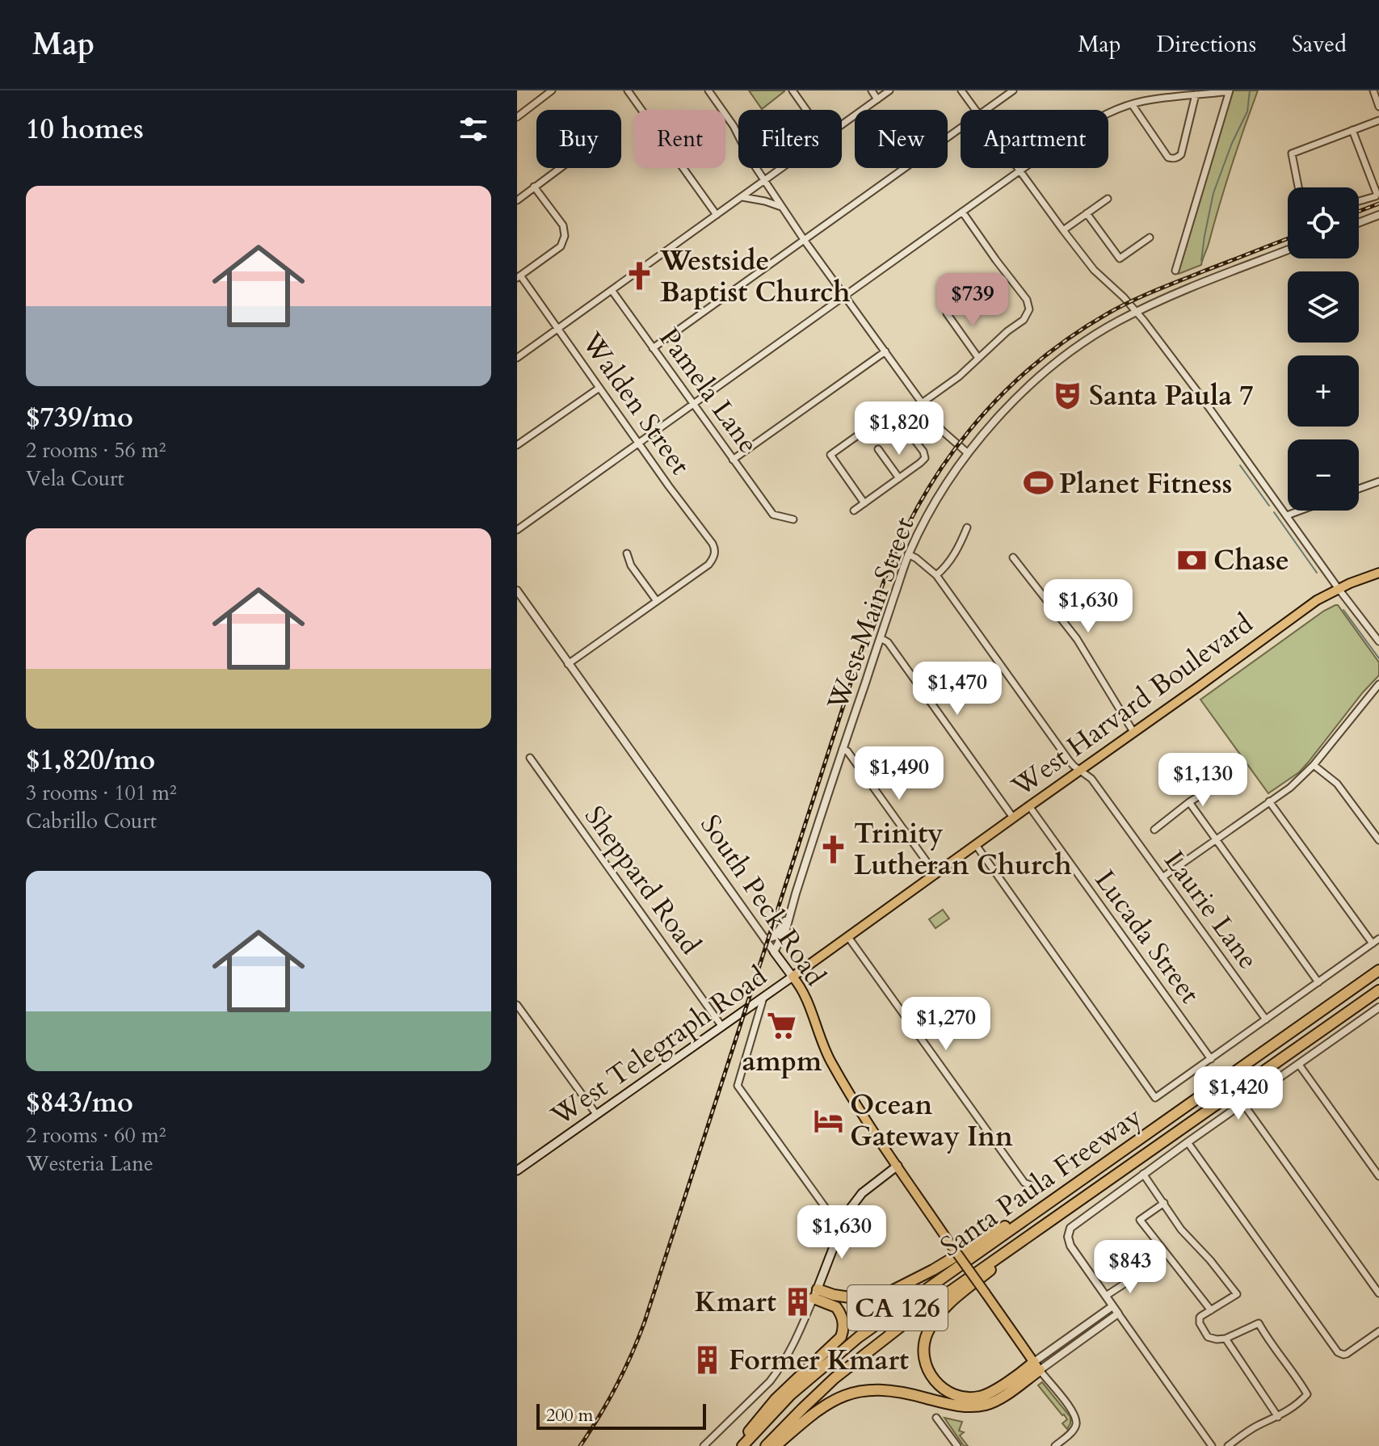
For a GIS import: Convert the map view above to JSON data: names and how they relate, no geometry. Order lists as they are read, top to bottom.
{
  "streets": {
    "highway": ["Santa Paula Freeway", "CA 126"],
    "main road": ["West Harvard Boulevard", "South Peck Road", "West Telegraph Road"],
    "street": [
      "Pamela Lane",
      "Walden Street",
      "West Main Street",
      "Sheppard Road",
      "Laurie Lane",
      "Lucada Street"
    ]
  },
  "crossings": [
    ["West Main Street", "South Peck Road"],
    ["West Main Street", "Laurie Lane"],
    ["West Harvard Boulevard", "South Peck Road"],
    ["West Harvard Boulevard", "Laurie Lane"],
    ["West Harvard Boulevard", "Lucada Street"],
    ["West Harvard Boulevard", "West Telegraph Road"],
    ["Sheppard Road", "West Telegraph Road"],
    ["South Peck Road", "West Telegraph Road"]
  ],
  "places": {
    "church": ["Westside Baptist Church", "Trinity Lutheran Church"],
    "theatre": ["Santa Paula 7"],
    "sports": ["Planet Fitness"],
    "bank": ["Chase"],
    "supermarket": ["ampm"],
    "hotel": ["Ocean Gateway Inn"],
    "building": ["Kmart", "Former Kmart"]
  },
  "scale_bar": "200 m",
  "page": {
    "header": "Map",
    "nav": ["Map", "Directions", "Saved"],
    "heading": "10 homes",
    "chip": [
      "Buy",
      "Rent",
      "Filters",
      "New",
      "Apartment"
    ],
    "list": [
      {
        "name": "$739/mo",
        "note": "2 rooms · 56 m² · Vela Court"
      },
      {
        "name": "$1,820/mo",
        "note": "3 rooms · 101 m² · Cabrillo Court"
      },
      {
        "name": "$843/mo",
        "note": "2 rooms · 60 m² · Westeria Lane"
      }
    ],
    "map_buttons": ["+", "−"],
    "price": [
      "$739",
      "$1,820",
      "$1,630",
      "$1,470",
      "$1,490",
      "$1,130",
      "$1,270",
      "$1,420",
      "$1,630",
      "$843"
    ],
    "scale": "200 m"
  }
}
